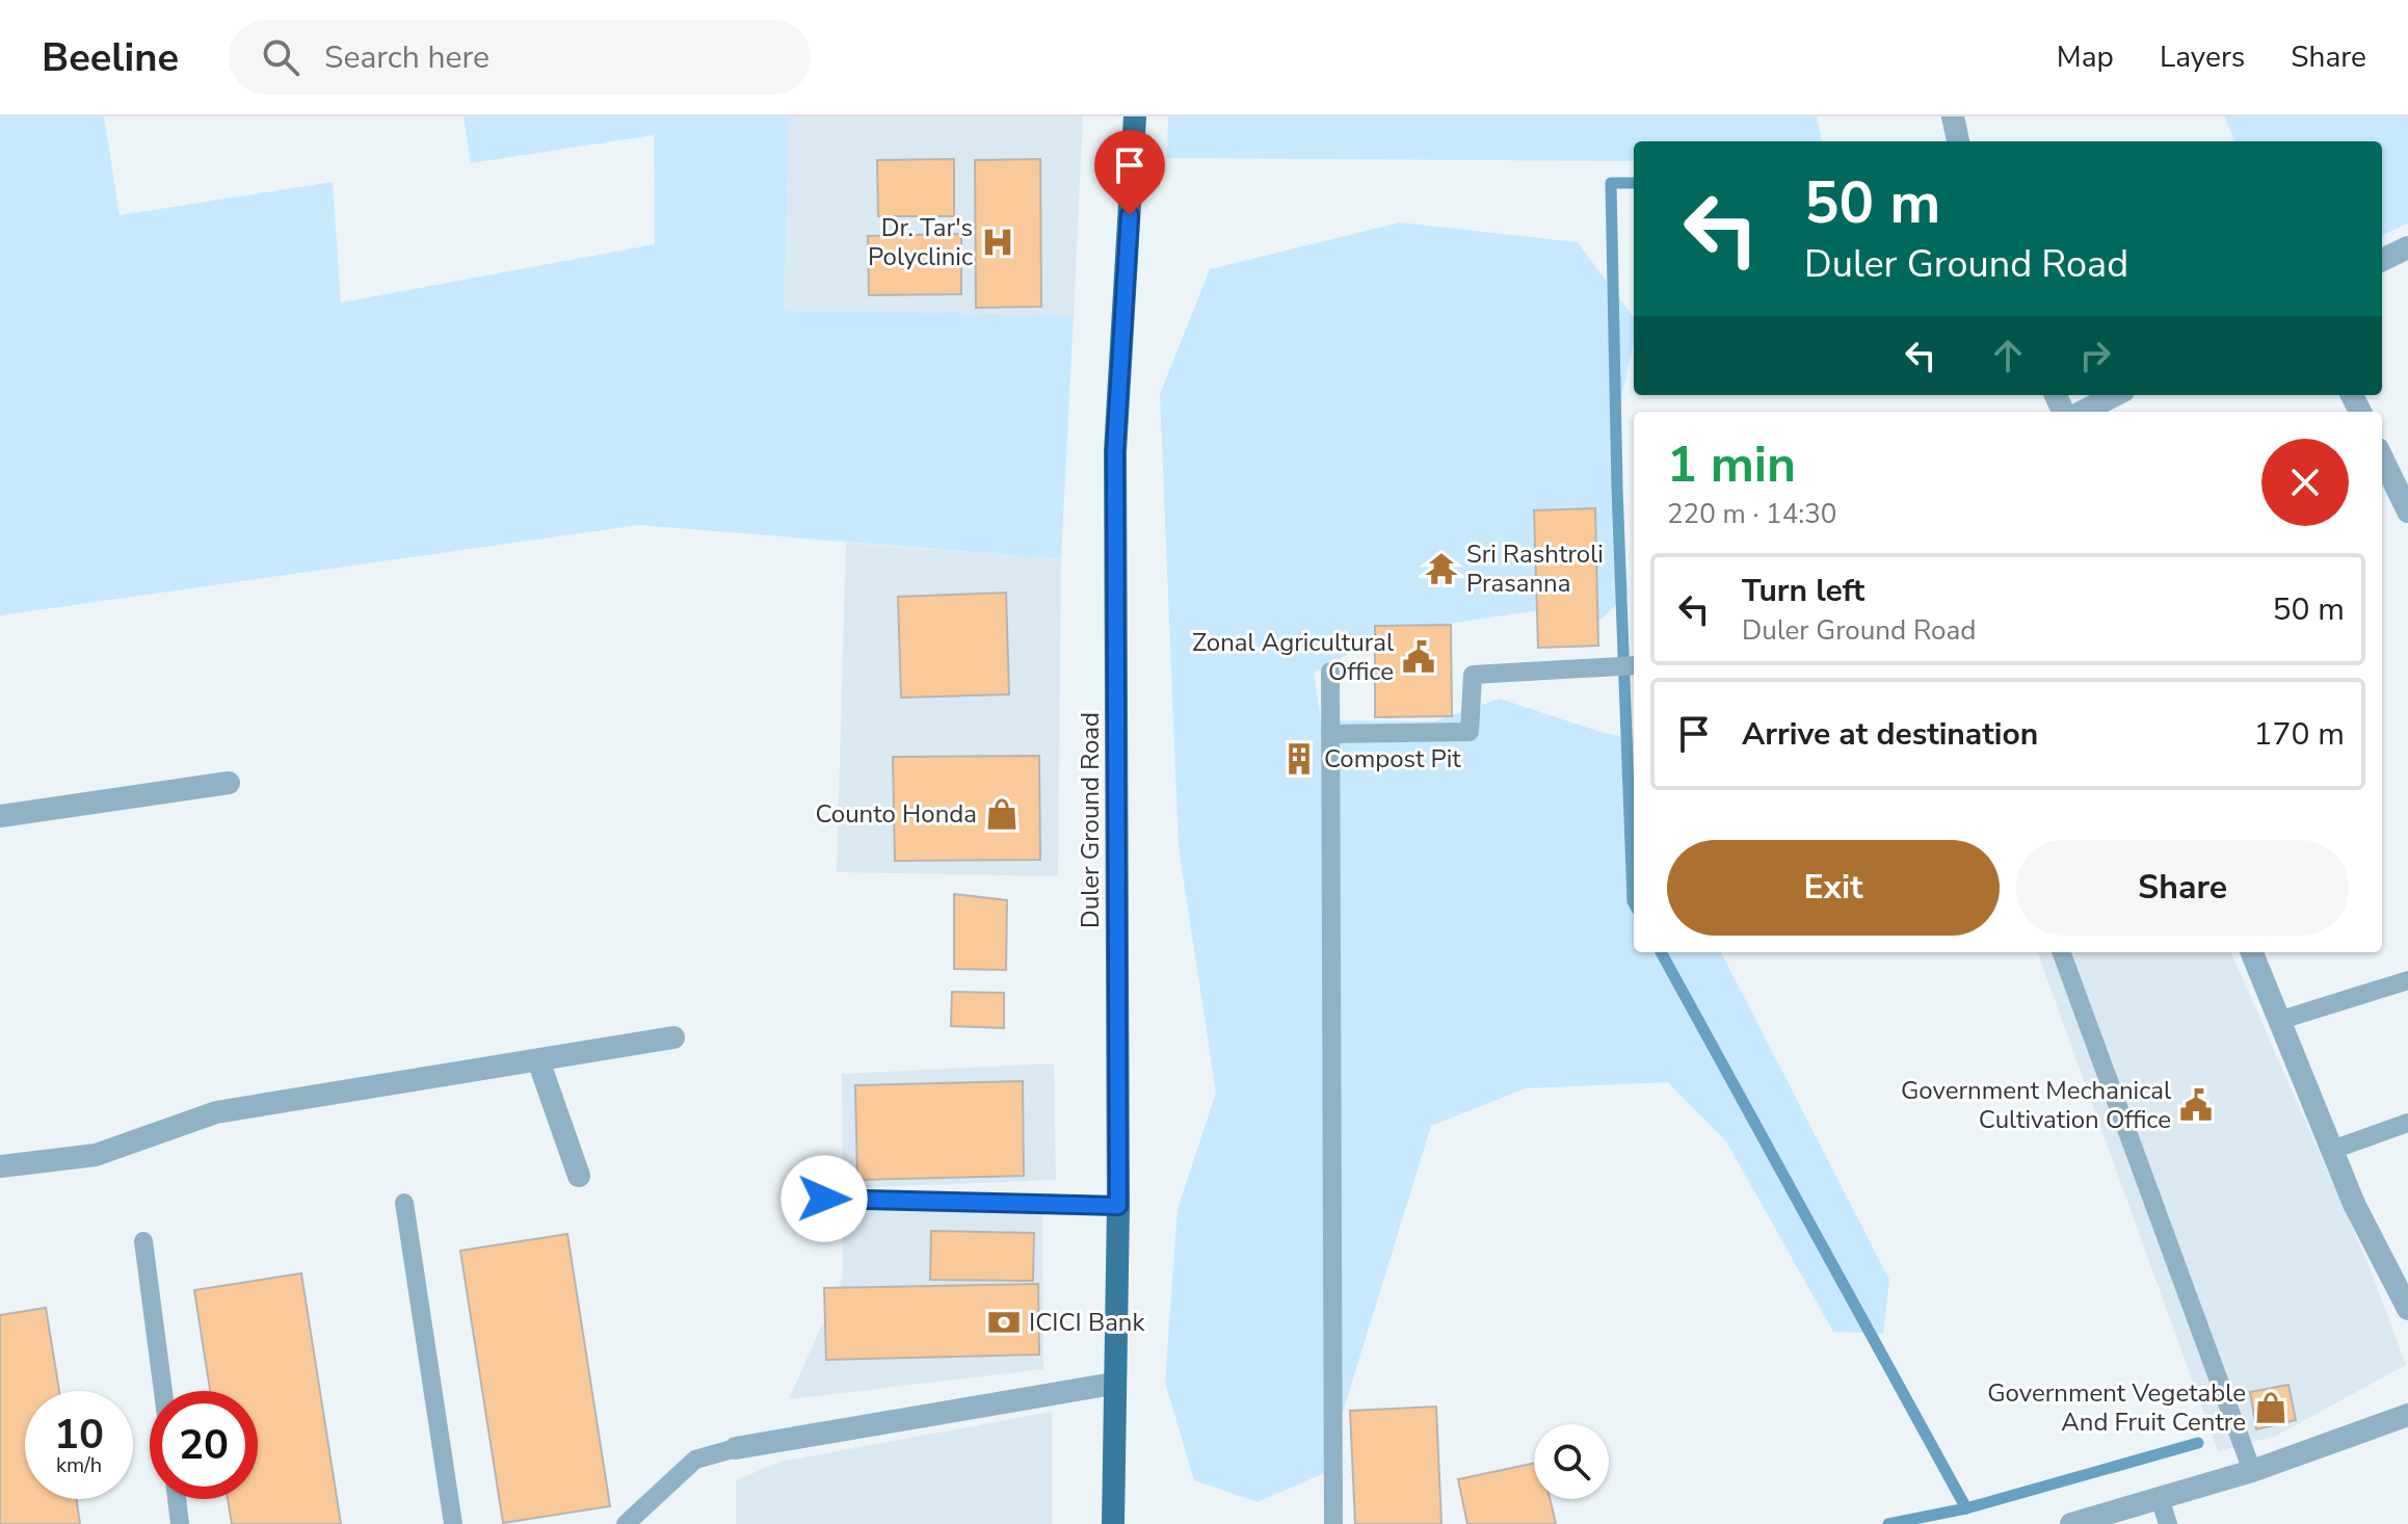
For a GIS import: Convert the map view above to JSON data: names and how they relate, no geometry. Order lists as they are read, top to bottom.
{
  "streets": {
    "main road": ["Duler Ground Road"]
  },
  "places": {
    "hospital": ["Dr. Tar's Polyclinic"],
    "temple": ["Sri Rashtroli Prasanna"],
    "public building": ["Zonal Agricultural Office", "Government Mechanical Cultivation Office"],
    "building": ["Compost Pit"],
    "shop": ["Counto Honda", "Government Vegetable And Fruit Centre"],
    "bank": ["ICICI Bank"]
  },
  "page": {
    "header": "Beeline",
    "search": "Search here",
    "nav": ["Map", "Layers", "Share"],
    "turn": ["50 m", "Duler Ground Road"],
    "heading": ["1 min", "220 m · 14:30"],
    "list": [
      {
        "name": "Turn left",
        "note": "Duler Ground Road",
        "value": "50 m"
      },
      {
        "name": "Arrive at destination",
        "value": "170 m"
      }
    ],
    "buttons": ["Exit", "Share"],
    "speed": "10 km/h",
    "limit": "20"
  }
}
